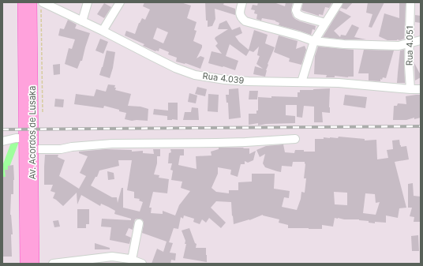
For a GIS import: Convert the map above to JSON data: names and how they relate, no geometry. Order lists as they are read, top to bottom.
{
  "streets": {
    "main road": ["Av. Acordos de Lusaka"],
    "street": ["Rua 4.051", "Rua 4.039"]
  },
  "crossings": [
    ["Rua 4.051", "Rua 4.039"]
  ]
}
